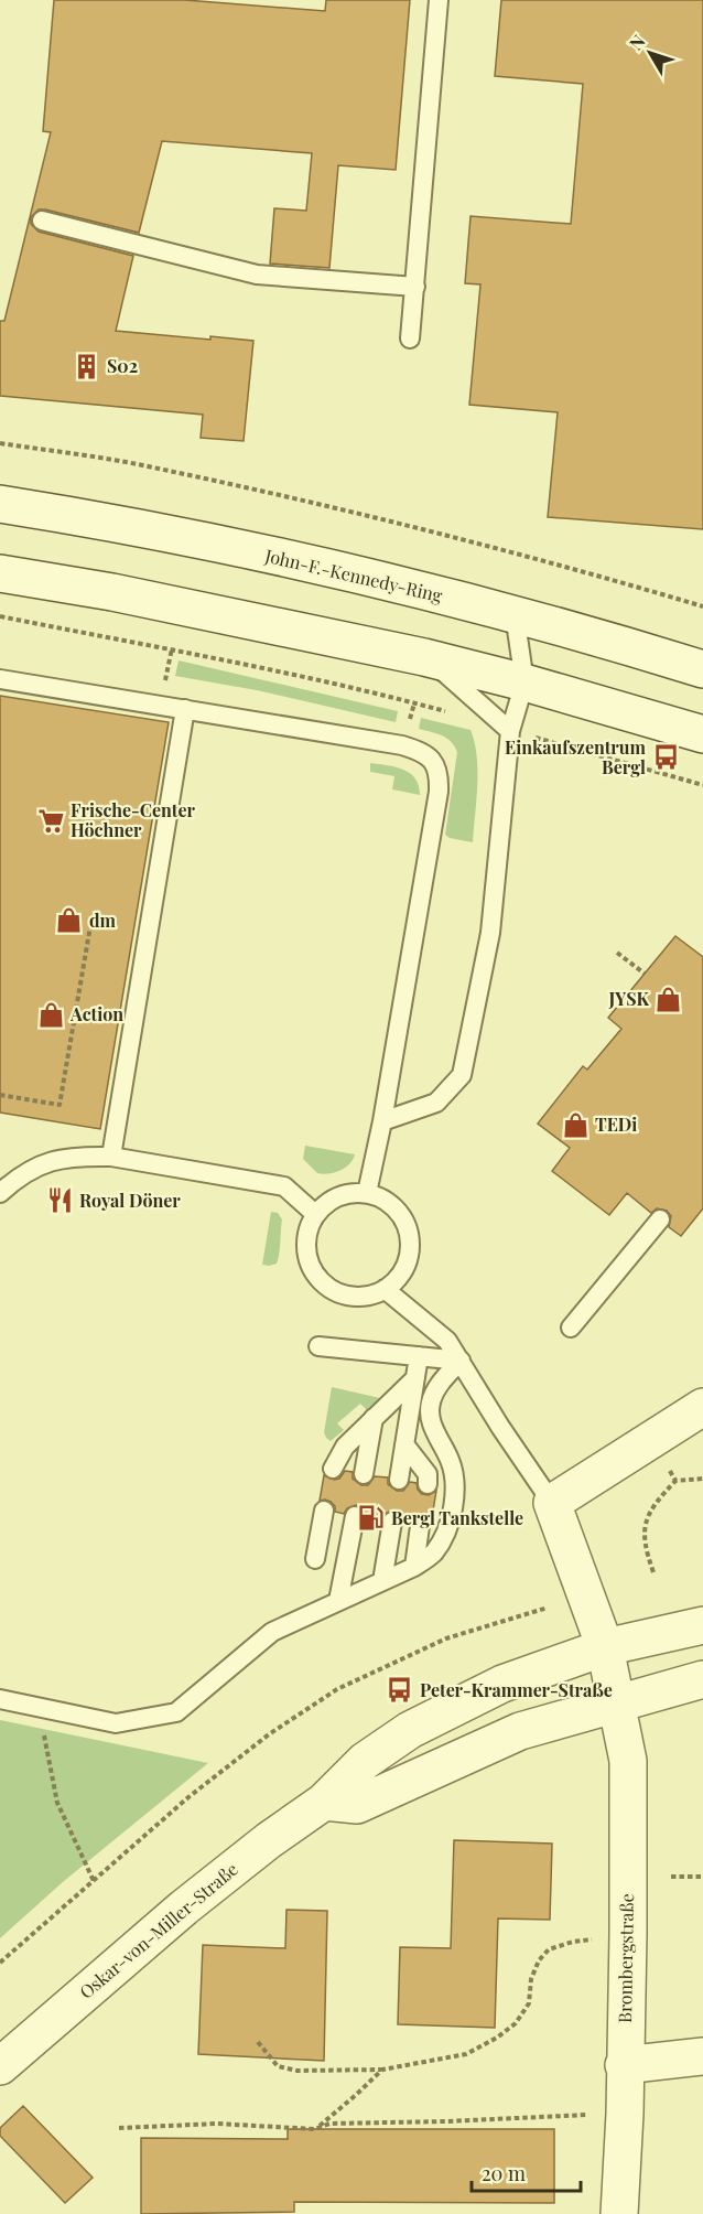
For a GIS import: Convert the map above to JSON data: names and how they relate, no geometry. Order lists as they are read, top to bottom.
{
  "streets": {
    "street": ["John-F.-Kennedy-Ring", "Oskar-von-Miller-Straße", "Brombergstraße"]
  },
  "places": {
    "building": ["S02"],
    "bus stop": ["Einkaufszentrum Bergl", "Peter-Krammer-Straße"],
    "supermarket": ["Frische-Center Höchner"],
    "shop": [
      "dm",
      "JYSK",
      "Action",
      "TEDi"
    ],
    "restaurant": ["Royal Döner"],
    "fuel station": ["Bergl Tankstelle"]
  },
  "scale_bar": "20 m",
  "north": "top left"
}
